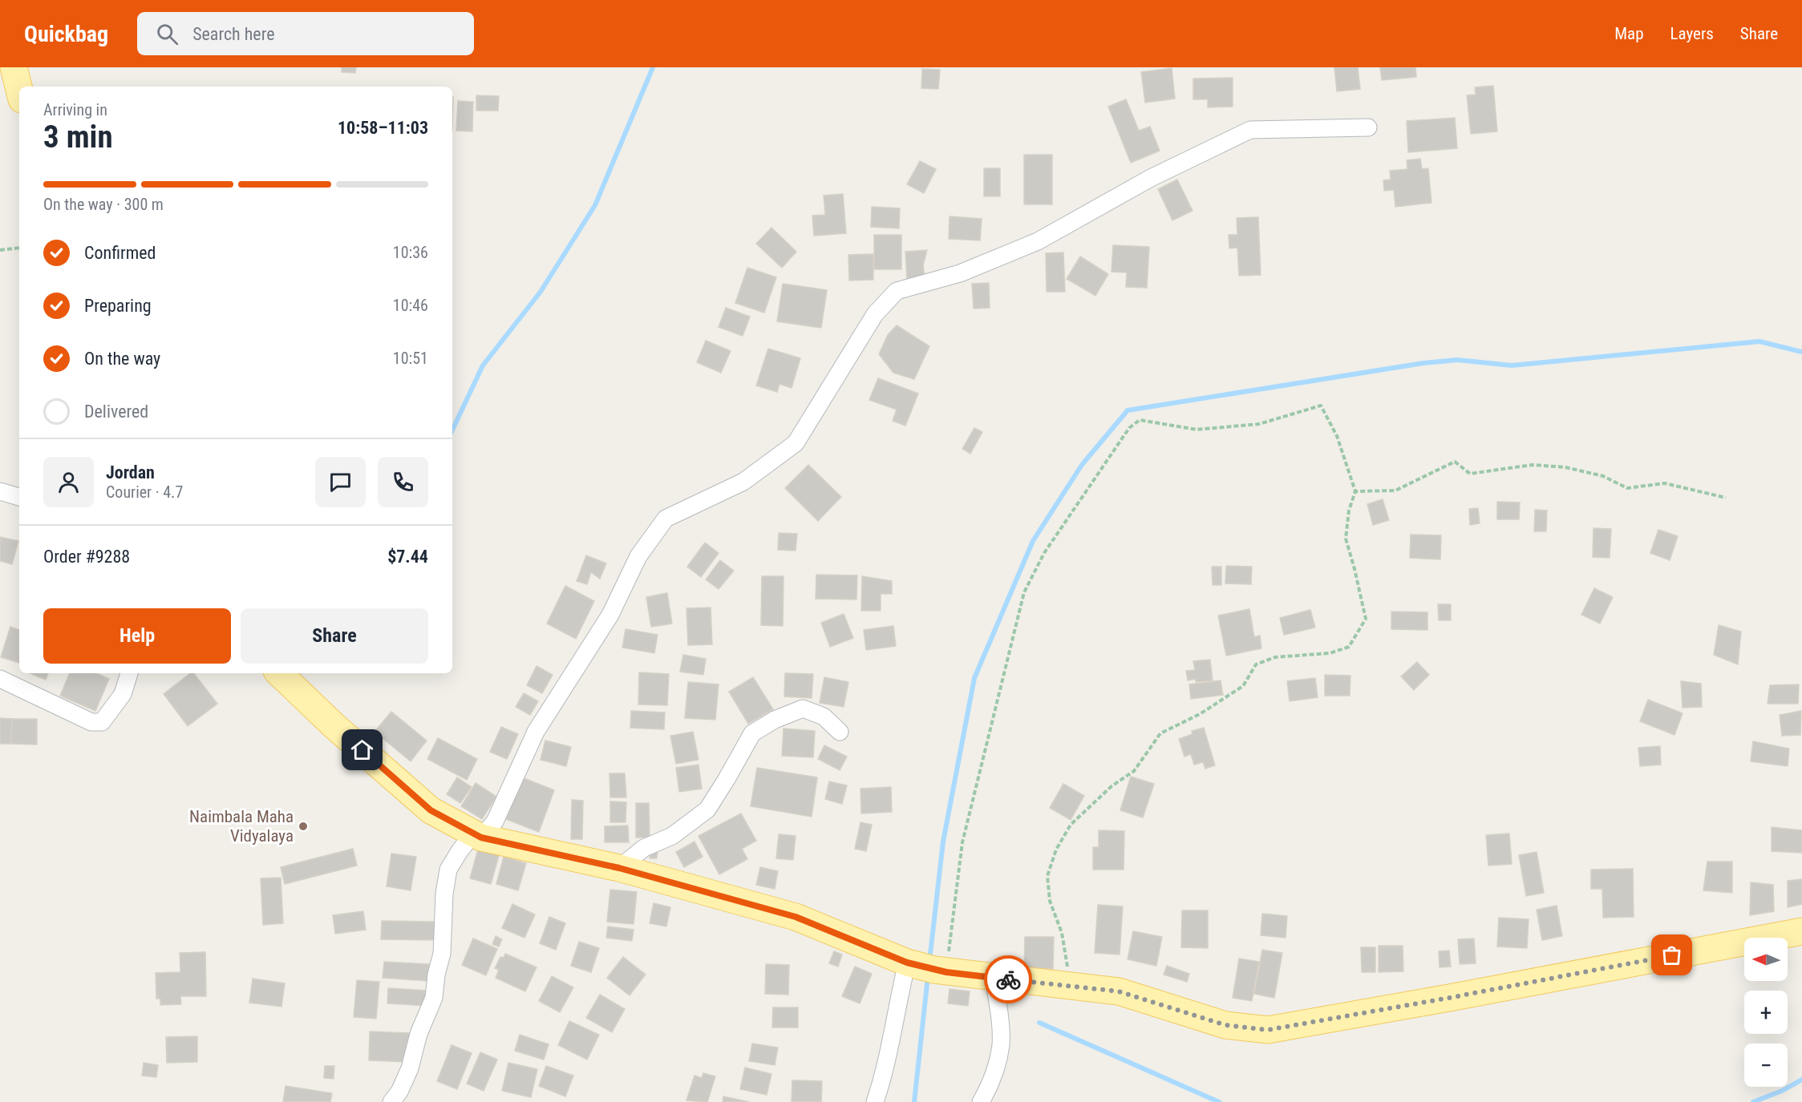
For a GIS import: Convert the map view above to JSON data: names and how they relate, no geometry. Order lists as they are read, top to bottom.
{
  "places": ["Naimbala Maha Vidyalaya"],
  "north": "left",
  "page": {
    "header": "Quickbag",
    "search": "Search here",
    "nav": ["Map", "Layers", "Share"],
    "heading": ["3 min", "Arriving in", "10:58–11:03"],
    "panel": [
      "Jordan",
      "Courier · 4.7",
      "Order #9288",
      "$7.44"
    ],
    "bar": "On the way · 300 m",
    "list": [
      ["Confirmed", "10:36"],
      ["Preparing", "10:46"],
      ["On the way", "10:51"],
      "Delivered"
    ],
    "buttons": ["Help", "Share"],
    "map_buttons": ["+", "−"]
  }
}
